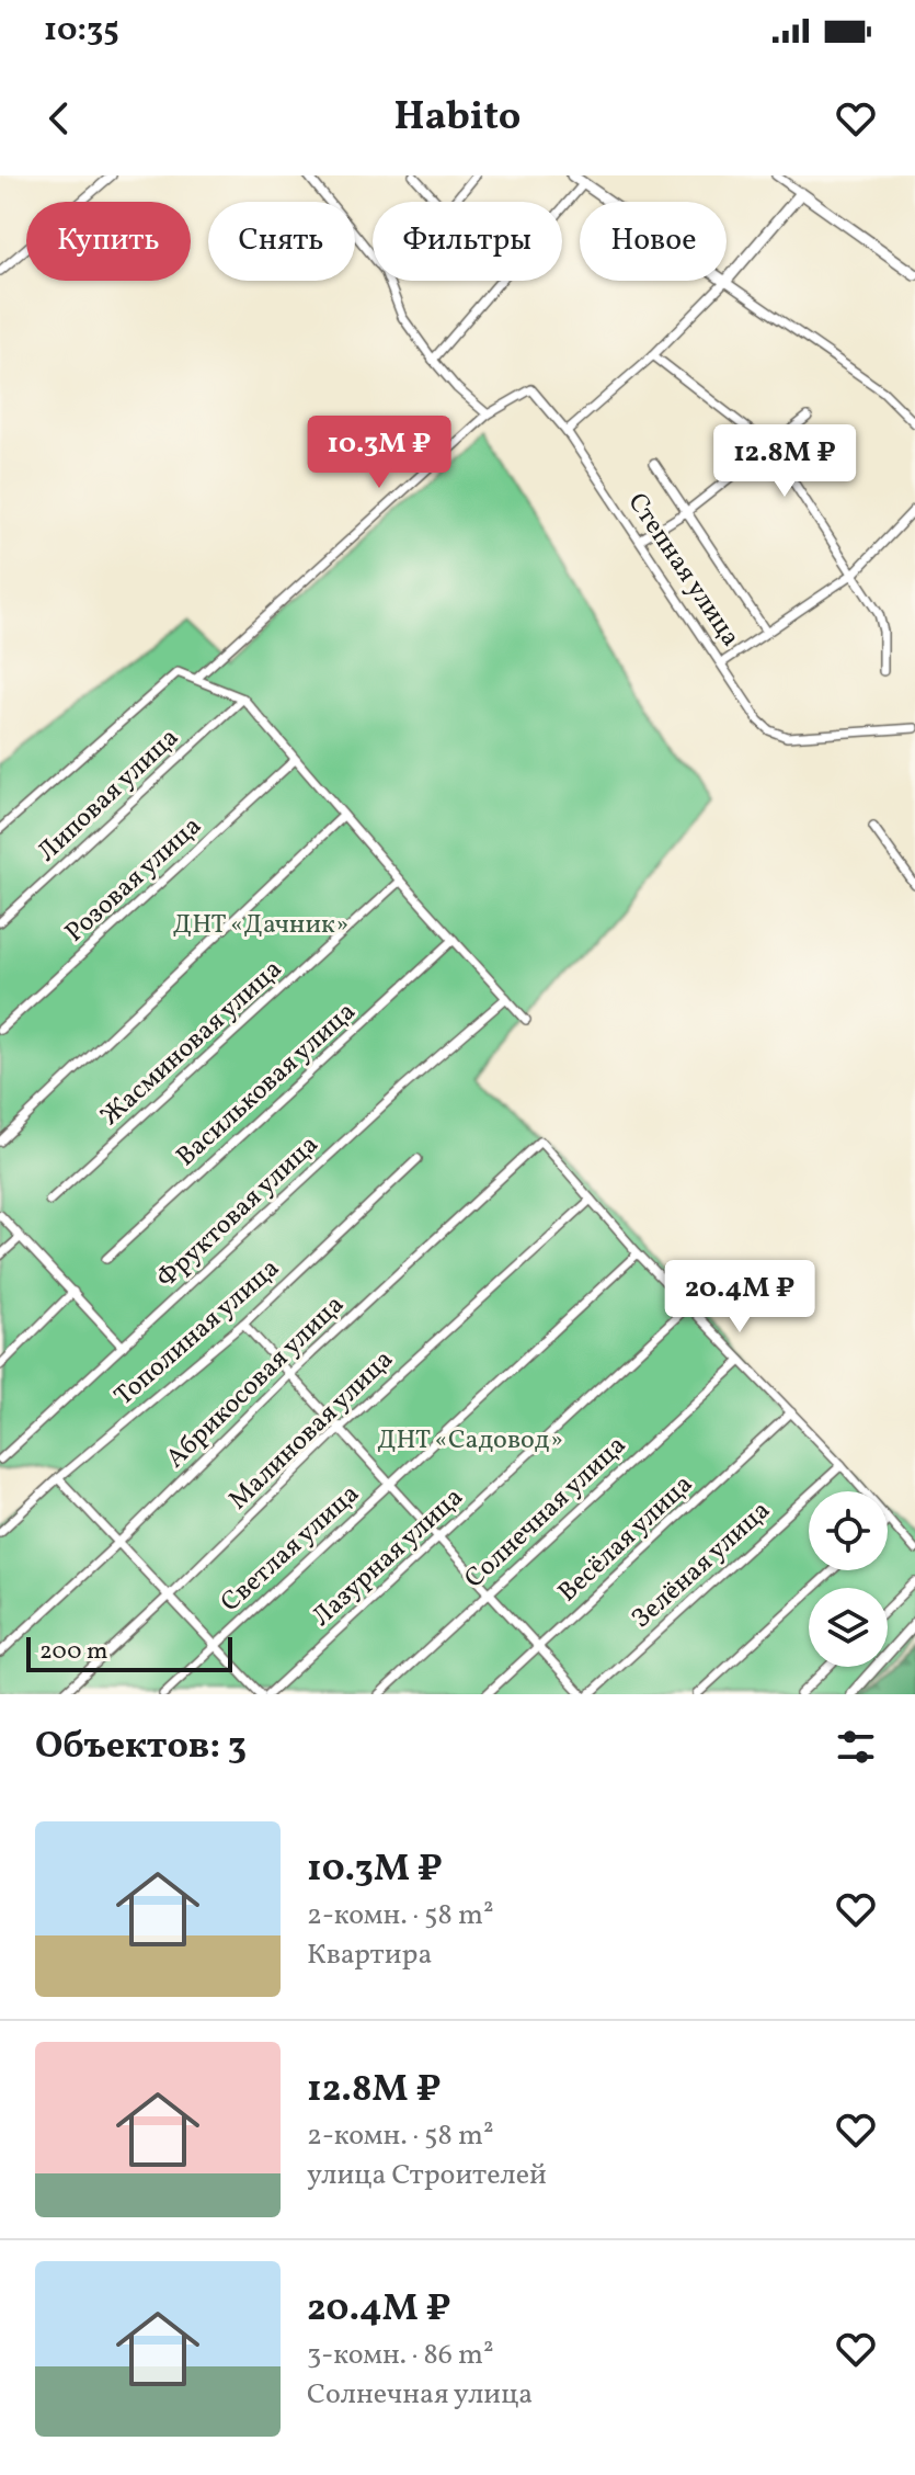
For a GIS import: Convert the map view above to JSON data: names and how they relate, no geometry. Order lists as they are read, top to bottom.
{
  "streets": {
    "street": [
      "Степная улица",
      "Липовая улица",
      "Розовая улица",
      "Жасминовая улица",
      "Васильковая улица",
      "Фруктовая улица",
      "Тополиная улица",
      "Абрикосовая улица",
      "Малиновая улица",
      "Солнечная улица",
      "Весёлая улица",
      "Светлая улица",
      "Лазурная улица",
      "Зелёная улица"
    ]
  },
  "crossings": [
    ["Абрикосовая улица", "Малиновая улица"]
  ],
  "parks": ["ДНТ «Дачник»", "ДНТ «Садовод»"],
  "scale_bar": "200 m",
  "page": {
    "status": "10:35",
    "header": "Habito",
    "chip": [
      "Купить",
      "Снять",
      "Фильтры",
      "Новое"
    ],
    "price": ["10.3M ₽", "12.8M ₽", "20.4M ₽"],
    "scale": "200 m",
    "heading": "Объектов: 3",
    "list": [
      {
        "name": "10.3M ₽",
        "note": "2-комн. · 58 m² · Квартира"
      },
      {
        "name": "12.8M ₽",
        "note": "2-комн. · 58 m² · улица Строителей"
      },
      {
        "name": "20.4M ₽",
        "note": "3-комн. · 86 m² · Солнечная улица"
      }
    ]
  }
}
